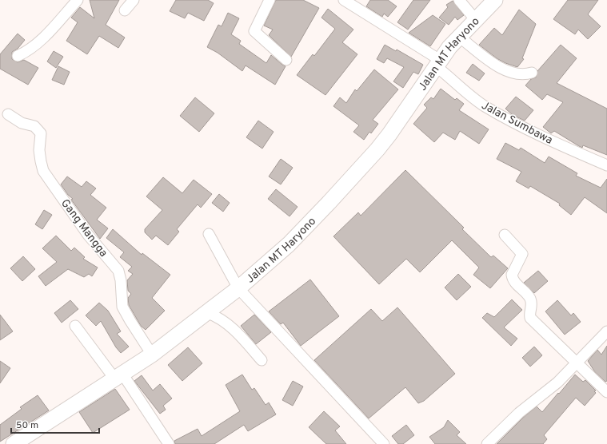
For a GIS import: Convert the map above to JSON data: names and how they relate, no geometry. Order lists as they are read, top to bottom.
{
  "streets": {
    "main road": ["Jalan MT Haryono"],
    "street": ["Jalan Sumbawa", "Gang Mangga"]
  },
  "crossings": [
    ["Jalan MT Haryono", "Jalan Sumbawa"],
    ["Jalan MT Haryono", "Gang Mangga"]
  ],
  "scale_bar": "50 m"
}
